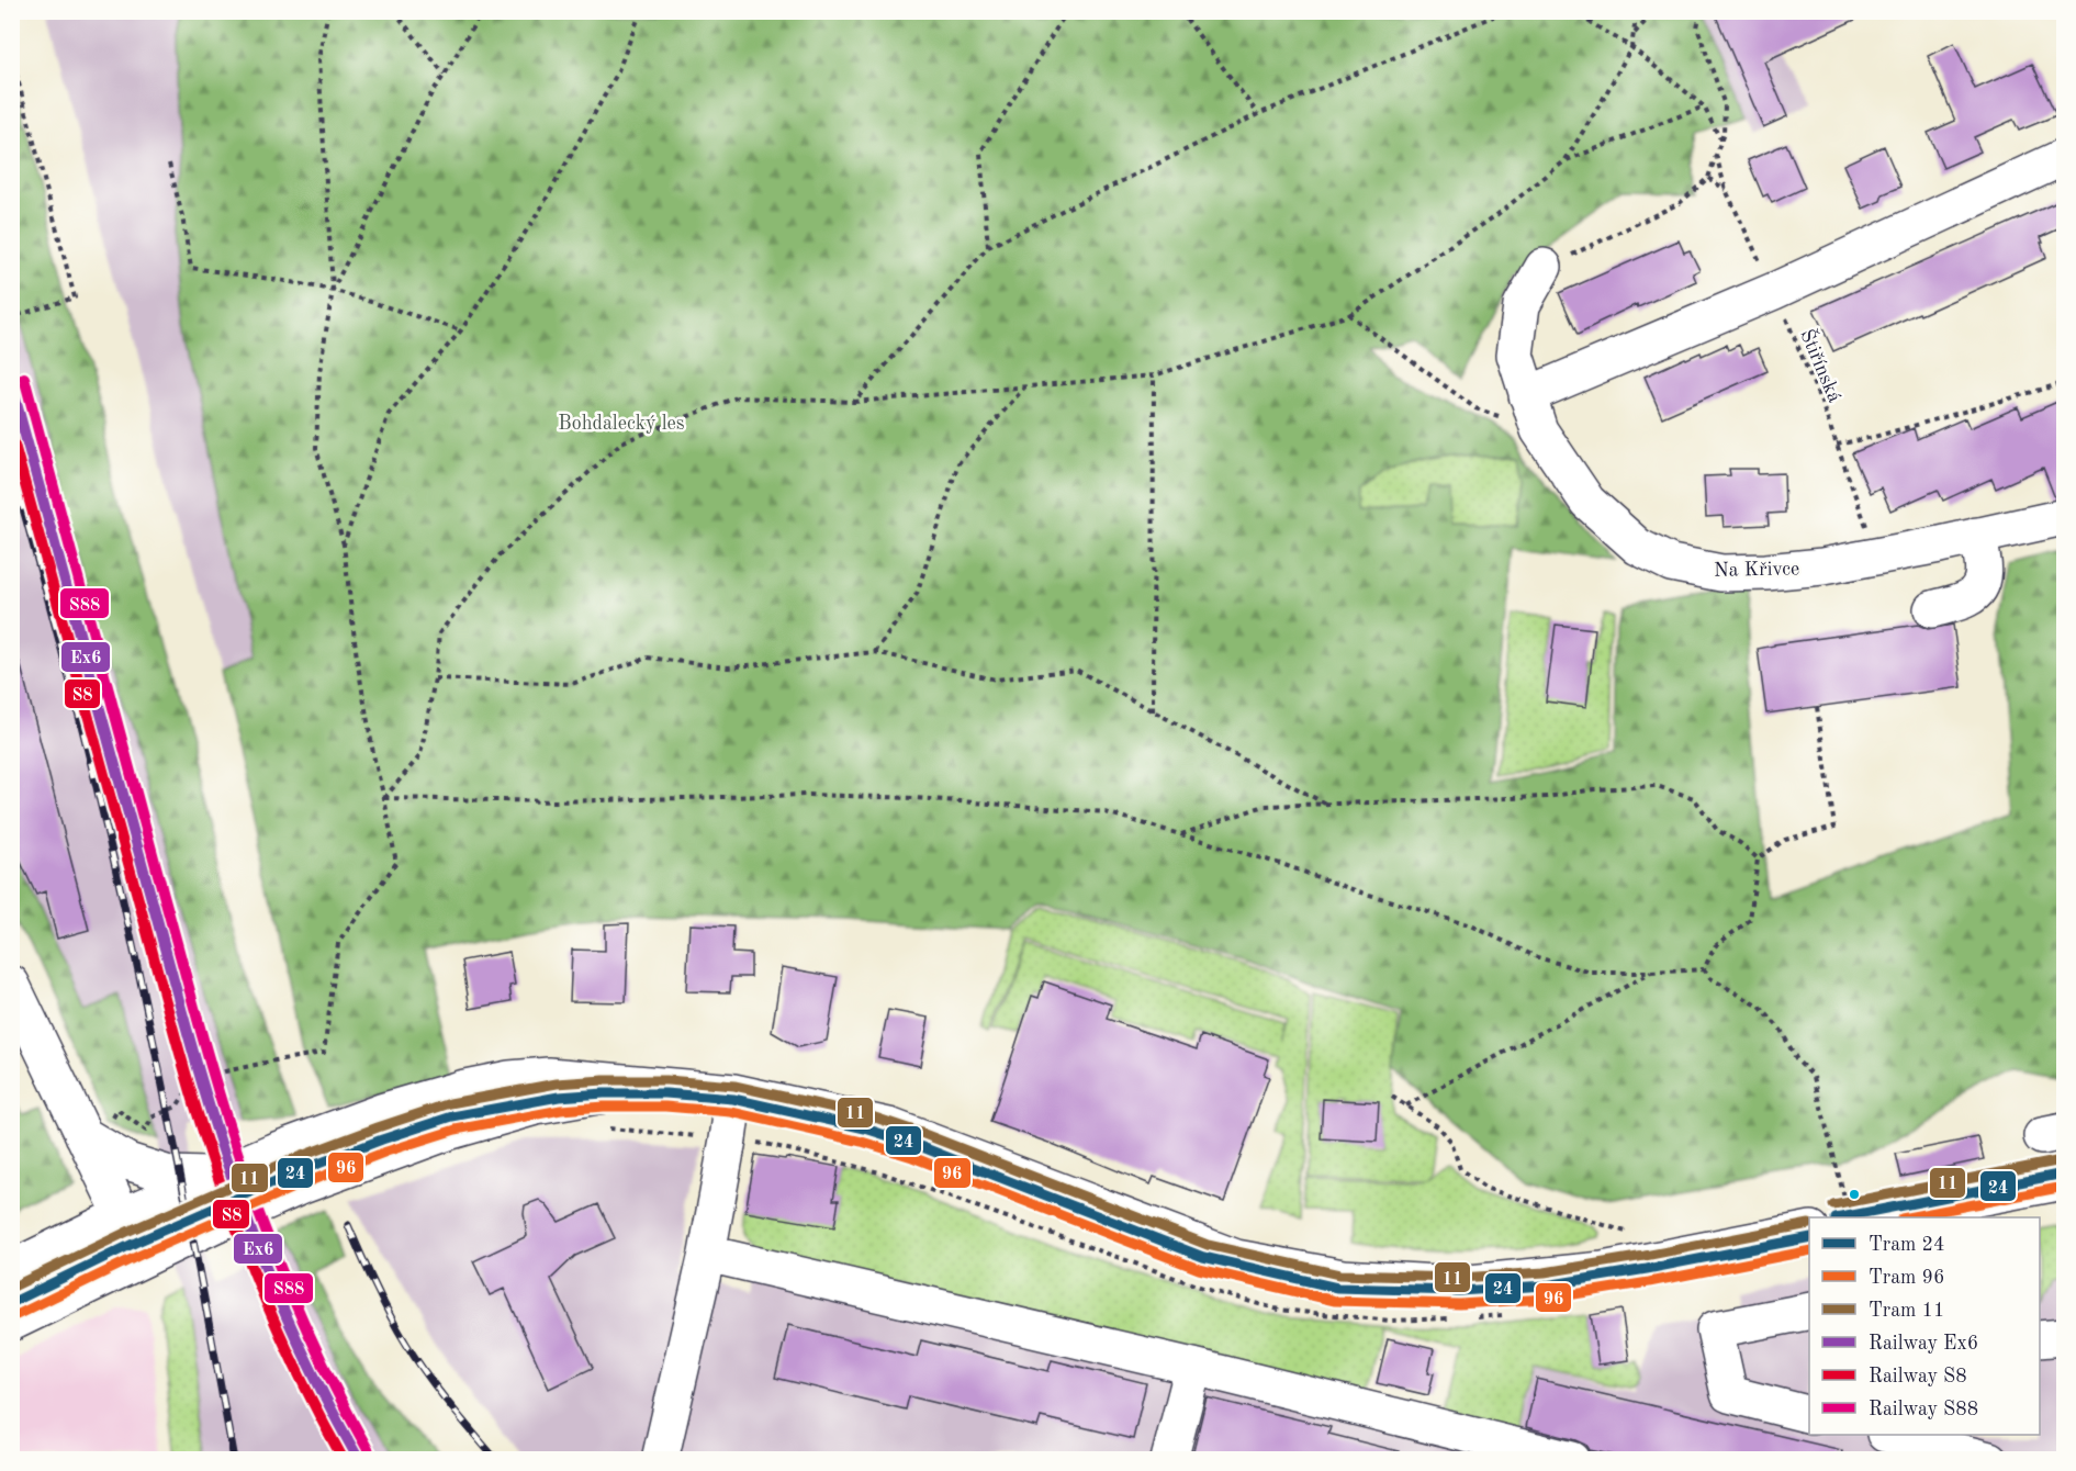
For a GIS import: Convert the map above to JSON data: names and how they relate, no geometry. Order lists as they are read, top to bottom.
{
  "streets": {
    "street": ["Na Křivce"],
    "path": ["Štiřínská"]
  },
  "crossings": [
    ["Štiřínská", "Na Křivce"]
  ],
  "parks": ["Bohdalecký les"],
  "lines": [
    "rail line S88",
    "rail line Ex6",
    "rail line S8",
    "tram line 11",
    "tram line 24",
    "tram line 96"
  ],
  "legend": [
    "Tram 24",
    "Tram 96",
    "Tram 11",
    "Railway Ex6",
    "Railway S8",
    "Railway S88"
  ]
}
